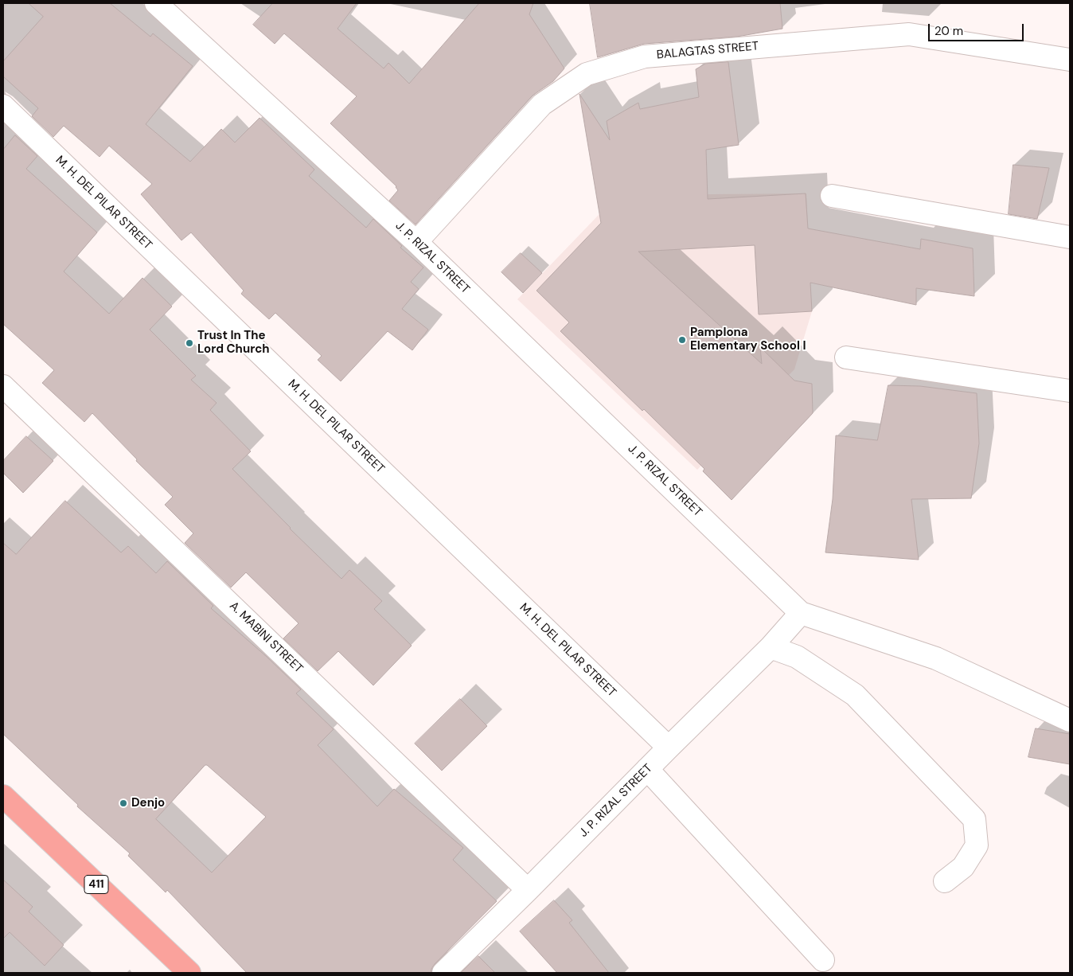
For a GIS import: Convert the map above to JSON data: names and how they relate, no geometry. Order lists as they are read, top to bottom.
{
  "streets": {
    "highway": ["411"],
    "street": [
      "BALAGTAS STREET",
      "M. H. DEL PILAR STREET",
      "J. P. RIZAL STREET",
      "A. MABINI STREET"
    ]
  },
  "crossings": [
    ["BALAGTAS STREET", "J. P. RIZAL STREET"],
    ["M. H. DEL PILAR STREET", "J. P. RIZAL STREET"],
    ["J. P. RIZAL STREET", "A. MABINI STREET"]
  ],
  "places": ["Pamplona Elementary School I", "Trust In The Lord Church", "Denjo"],
  "scale_bar": "20 m"
}
